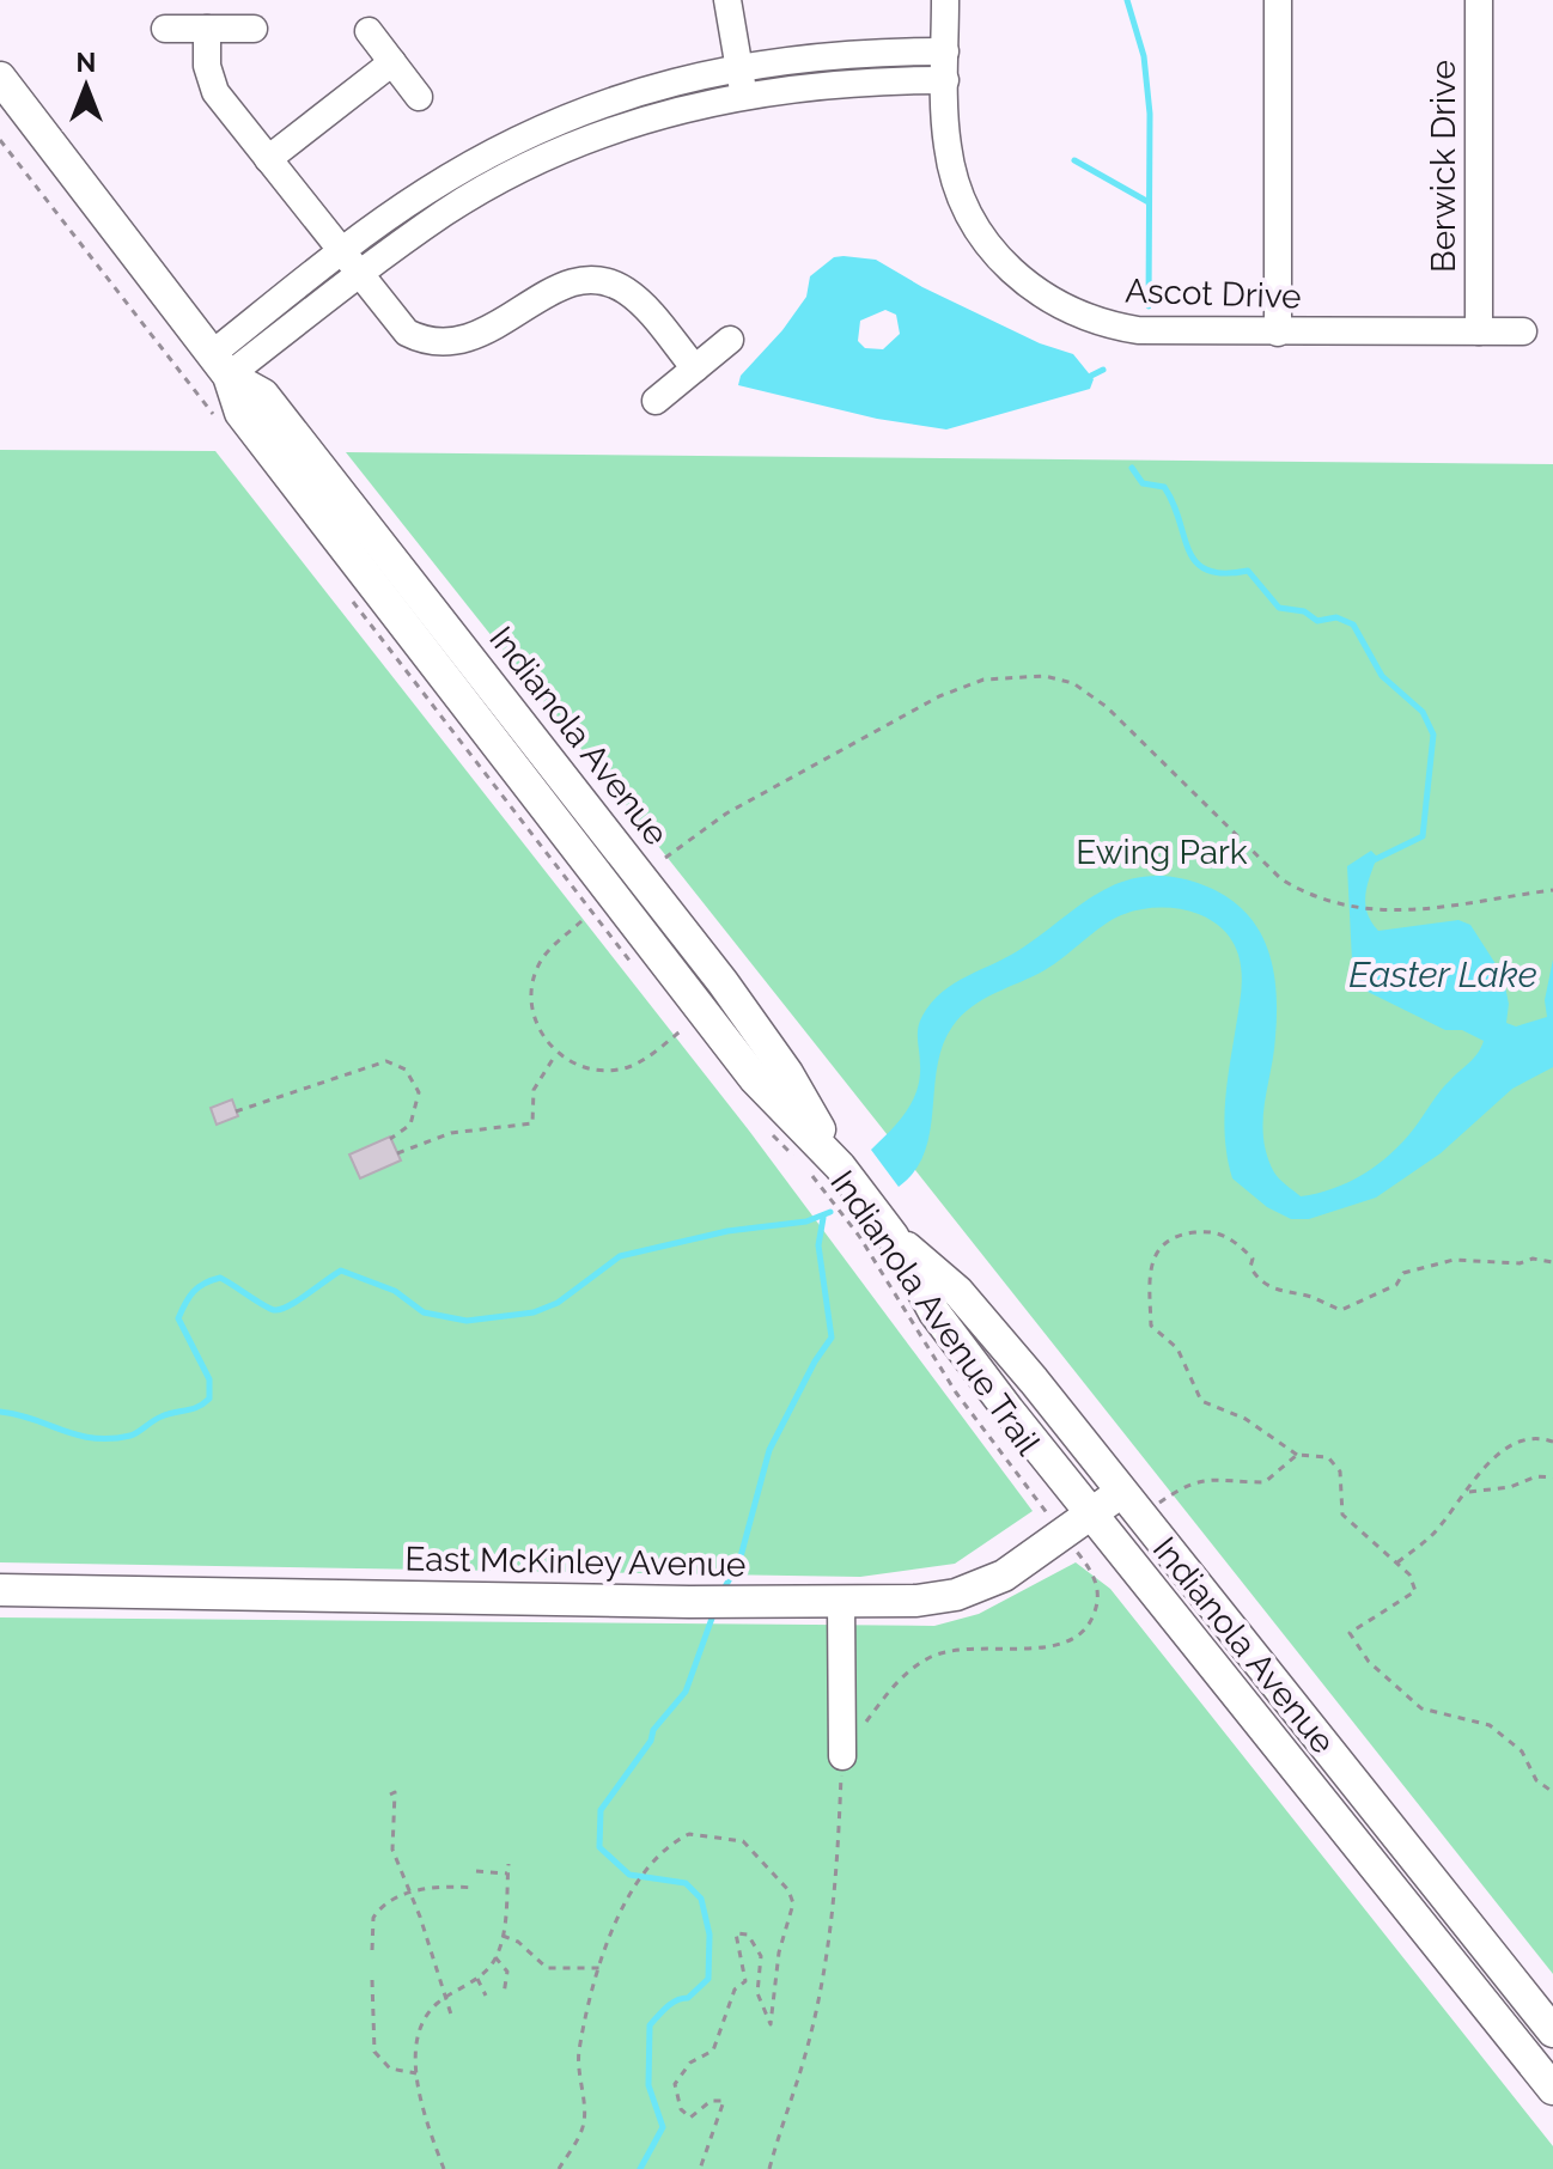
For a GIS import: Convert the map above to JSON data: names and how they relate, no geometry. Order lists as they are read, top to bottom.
{
  "streets": {
    "main road": ["Indianola Avenue", "East McKinley Avenue"],
    "street": ["Berwick Drive", "Ascot Drive"],
    "path": ["Indianola Avenue Trail"]
  },
  "crossings": [
    ["Berwick Drive", "Ascot Drive"],
    ["Indianola Avenue", "East McKinley Avenue"]
  ],
  "water": ["Easter Lake"],
  "parks": ["Ewing Park"],
  "north": "top"
}
